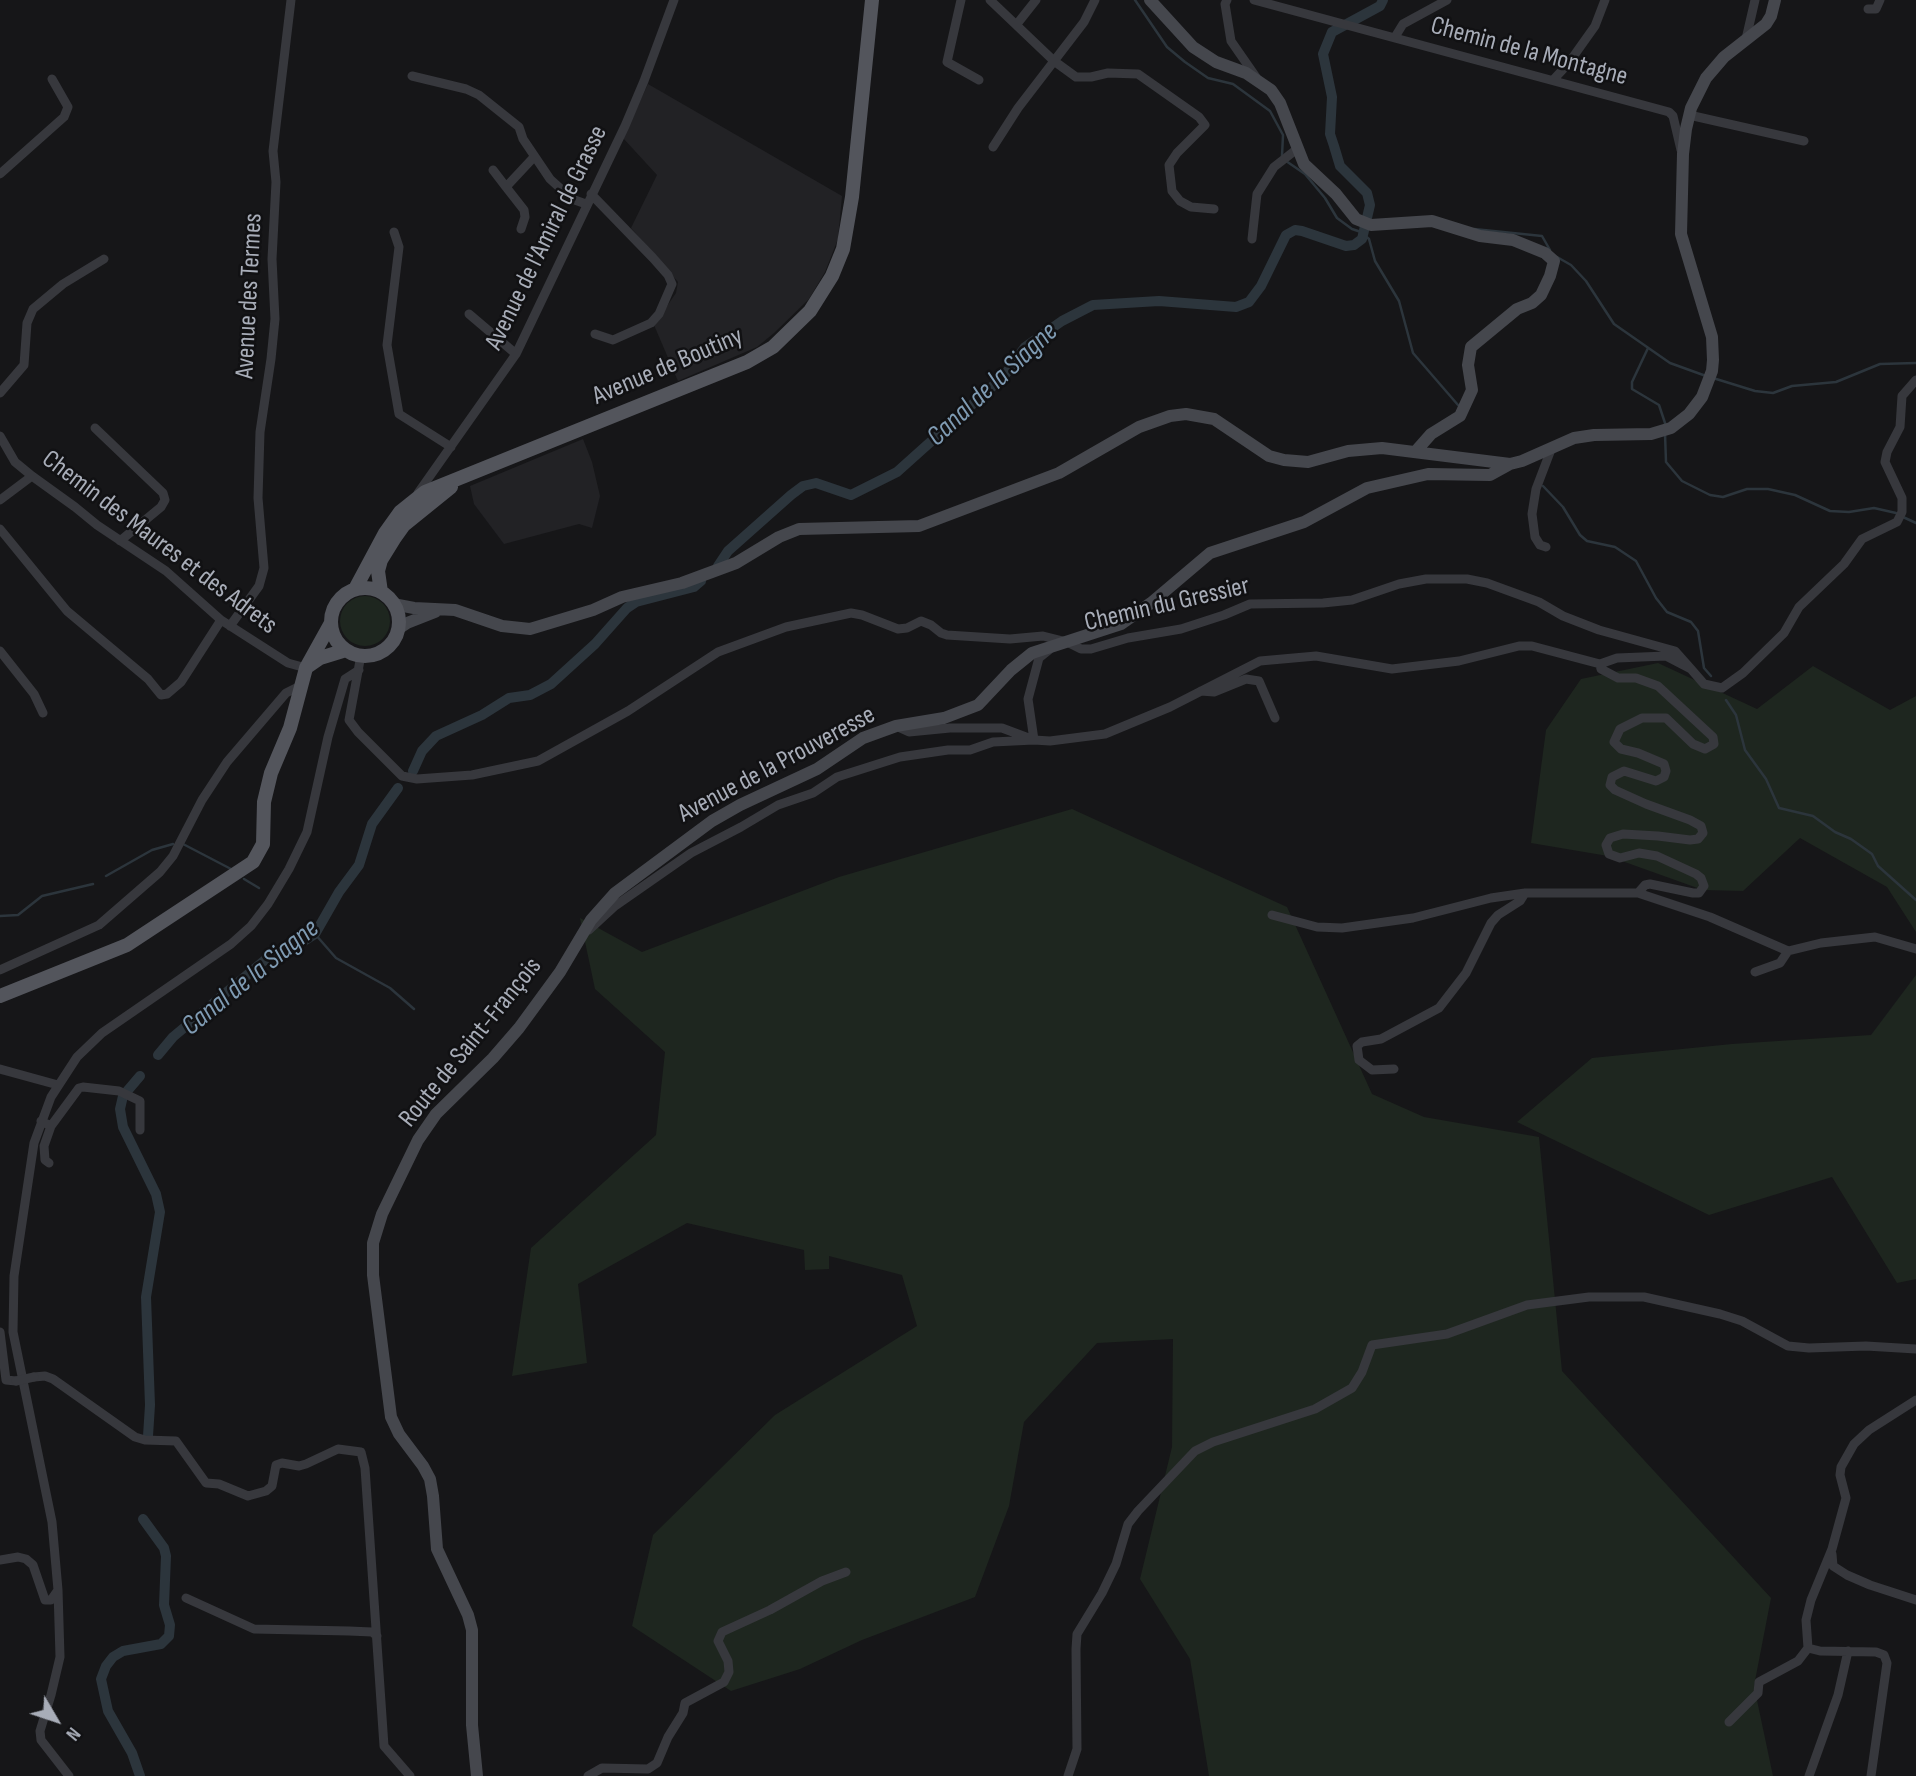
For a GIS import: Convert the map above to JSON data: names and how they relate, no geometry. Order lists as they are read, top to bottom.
{
  "streets": {
    "main road": ["Avenue de Boutiny", "Avenue de la Prouveresse", "Route de Saint-François"],
    "street": [
      "Chemin de la Montagne",
      "Avenue de l'Amiral de Grasse",
      "Avenue des Termes",
      "Chemin des Maures et des Adrets",
      "Chemin du Gressier"
    ]
  },
  "crossings": [
    ["Chemin de la Montagne", "Avenue de la Prouveresse"],
    ["Avenue de l'Amiral de Grasse", "Avenue de Boutiny"],
    ["Avenue des Termes", "Chemin des Maures et des Adrets"],
    ["Avenue de Boutiny", "Chemin du Gressier"],
    ["Chemin du Gressier", "Avenue de la Prouveresse"],
    ["Avenue de la Prouveresse", "Route de Saint-François"]
  ],
  "water": ["Canal de la Siagne"],
  "north": "bottom right"
}
